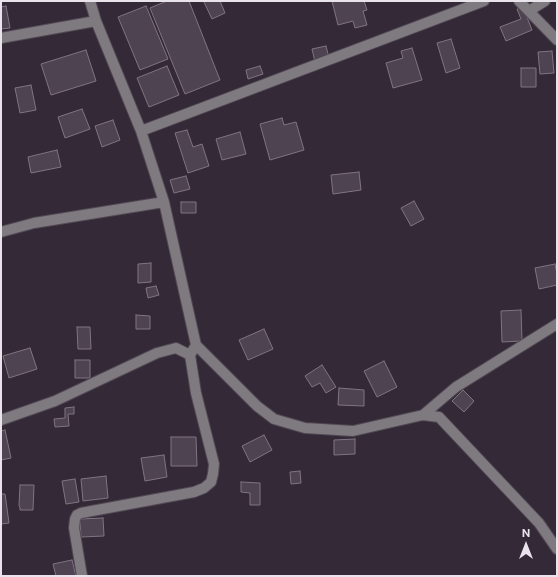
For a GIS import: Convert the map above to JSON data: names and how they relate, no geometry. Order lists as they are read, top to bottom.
{
  "north": "top"
}
